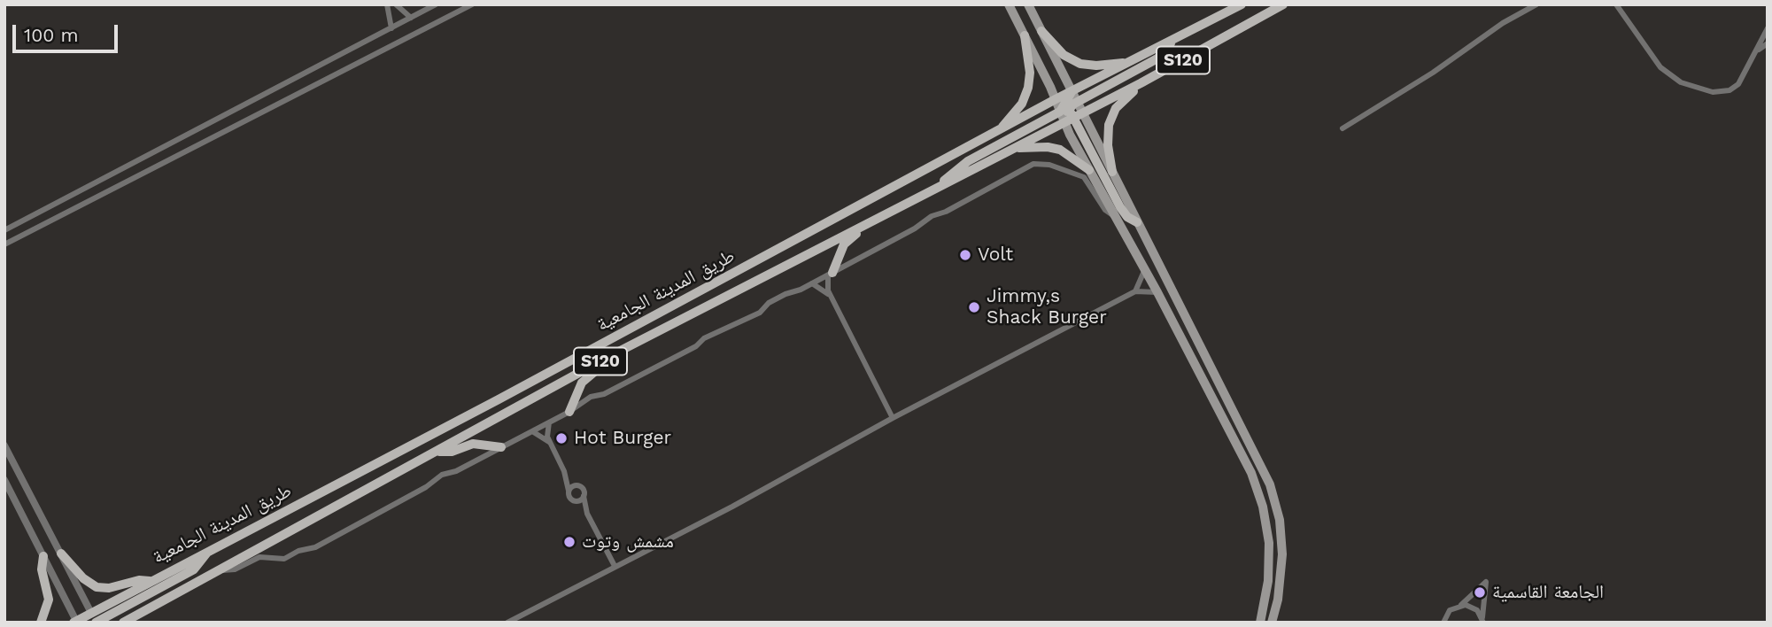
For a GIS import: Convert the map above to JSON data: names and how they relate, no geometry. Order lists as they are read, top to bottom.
{
  "streets": {
    "main road": ["S120", "طريق المدينة الجامعية"]
  },
  "places": [
    "Volt",
    "Jimmy,s Shack Burger",
    "Hot Burger",
    "مشمش وتوت",
    "الجامعة القاسمية"
  ],
  "scale_bar": "100 m"
}
